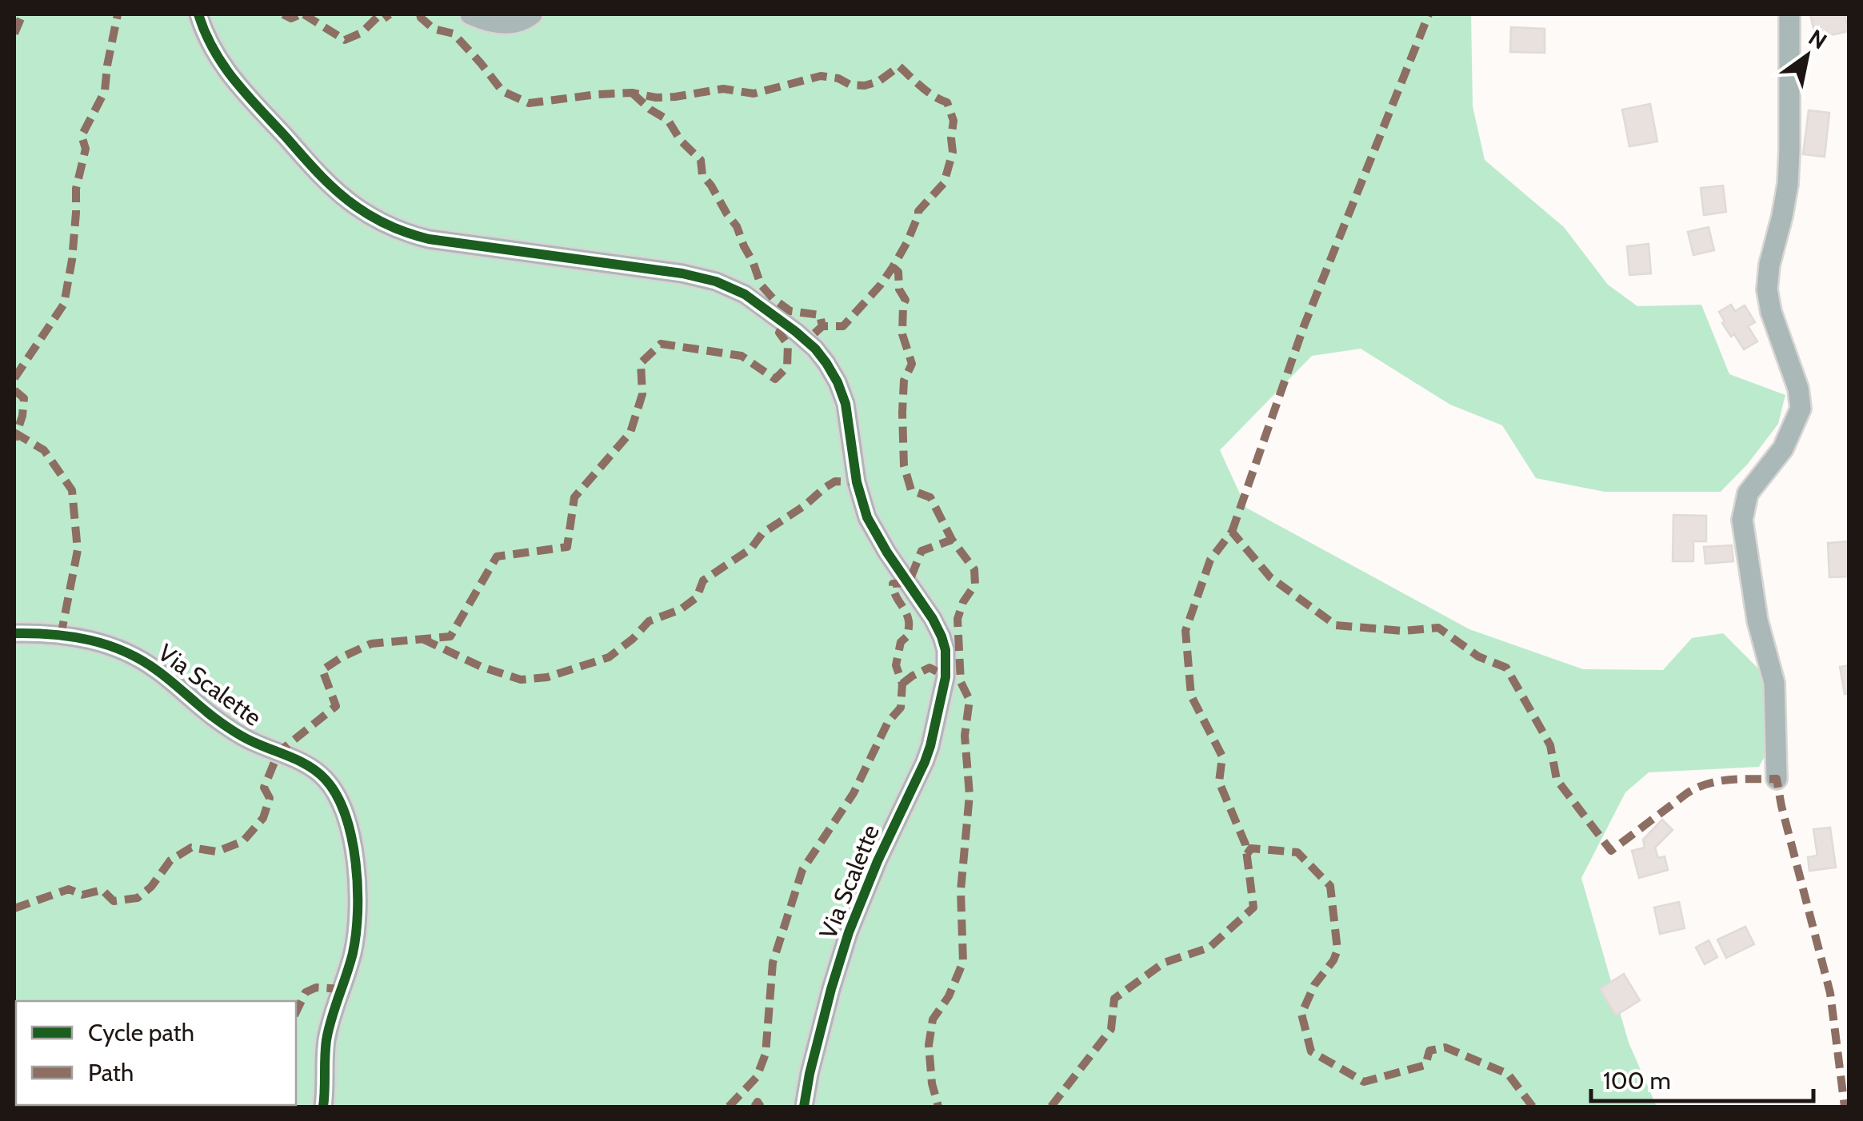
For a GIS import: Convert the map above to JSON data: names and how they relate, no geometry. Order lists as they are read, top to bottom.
{
  "streets": {
    "street": ["Via Scalette"]
  },
  "legend": ["Cycle path", "Path"],
  "scale_bar": "100 m",
  "north": "top right"
}
